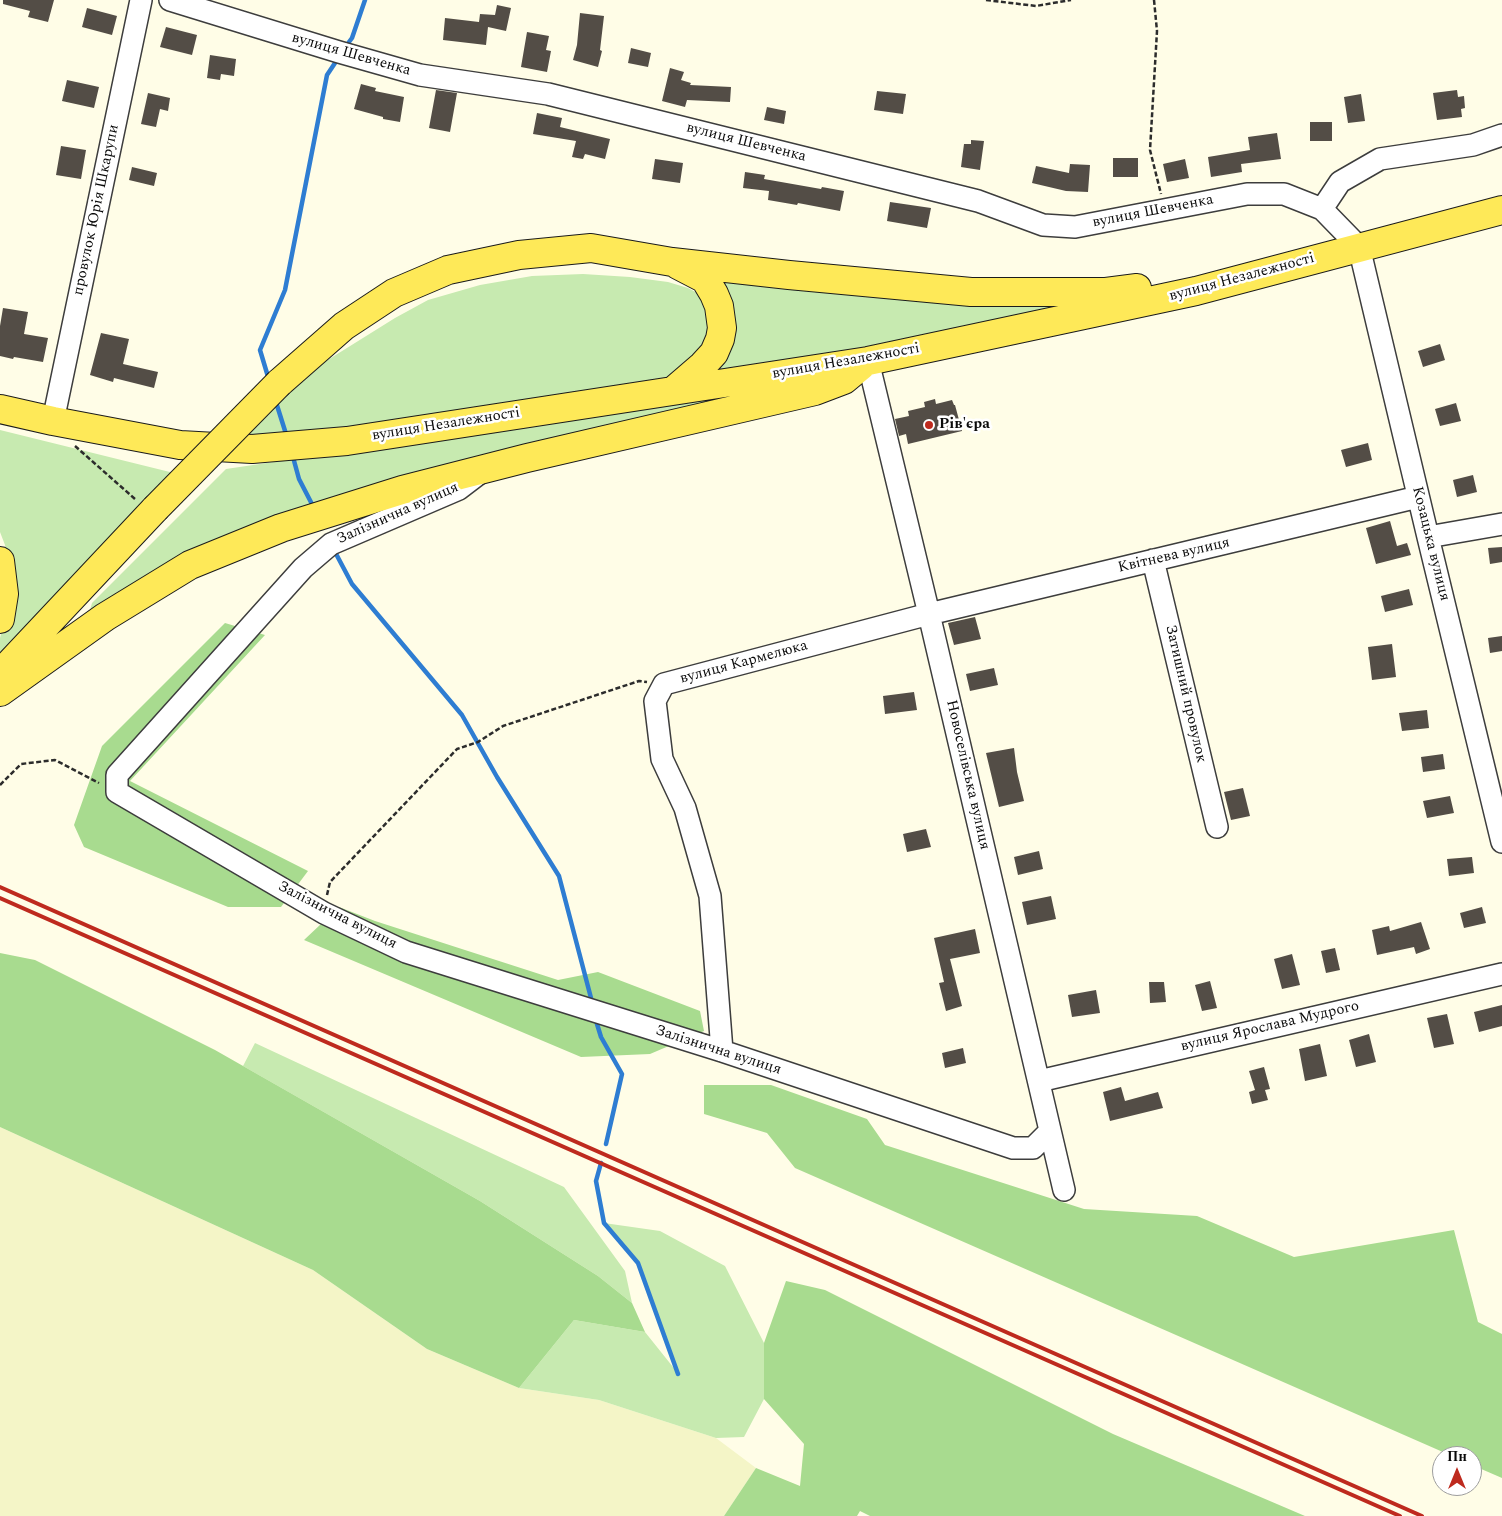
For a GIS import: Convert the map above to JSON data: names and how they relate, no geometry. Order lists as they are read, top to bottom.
{
  "streets": {
    "main road": ["вулиця Незалежності"],
    "street": [
      "вулиця Шевченка",
      "провулок Юрія Шкарупи",
      "Залізнична вулиця",
      "Козацька вулиця",
      "Квітнева вулиця",
      "вулиця Кармелюка",
      "Затишний провулок",
      "Новоселівська вулиця",
      "вулиця Ярослава Мудрого"
    ]
  },
  "crossings": [
    ["вулиця Шевченка", "вулиця Незалежності"],
    ["вулиця Шевченка", "Козацька вулиця"],
    ["провулок Юрія Шкарупи", "вулиця Незалежності"],
    ["вулиця Незалежності", "Козацька вулиця"],
    ["вулиця Незалежності", "Новоселівська вулиця"],
    ["Залізнична вулиця", "вулиця Кармелюка"],
    ["Залізнична вулиця", "Новоселівська вулиця"],
    ["Козацька вулиця", "Квітнева вулиця"],
    ["Квітнева вулиця", "вулиця Кармелюка"],
    ["Квітнева вулиця", "Затишний провулок"],
    ["Квітнева вулиця", "Новоселівська вулиця"],
    ["вулиця Кармелюка", "Новоселівська вулиця"],
    ["Новоселівська вулиця", "вулиця Ярослава Мудрого"]
  ],
  "places": ["Рів'єра"],
  "north": "top"
}
